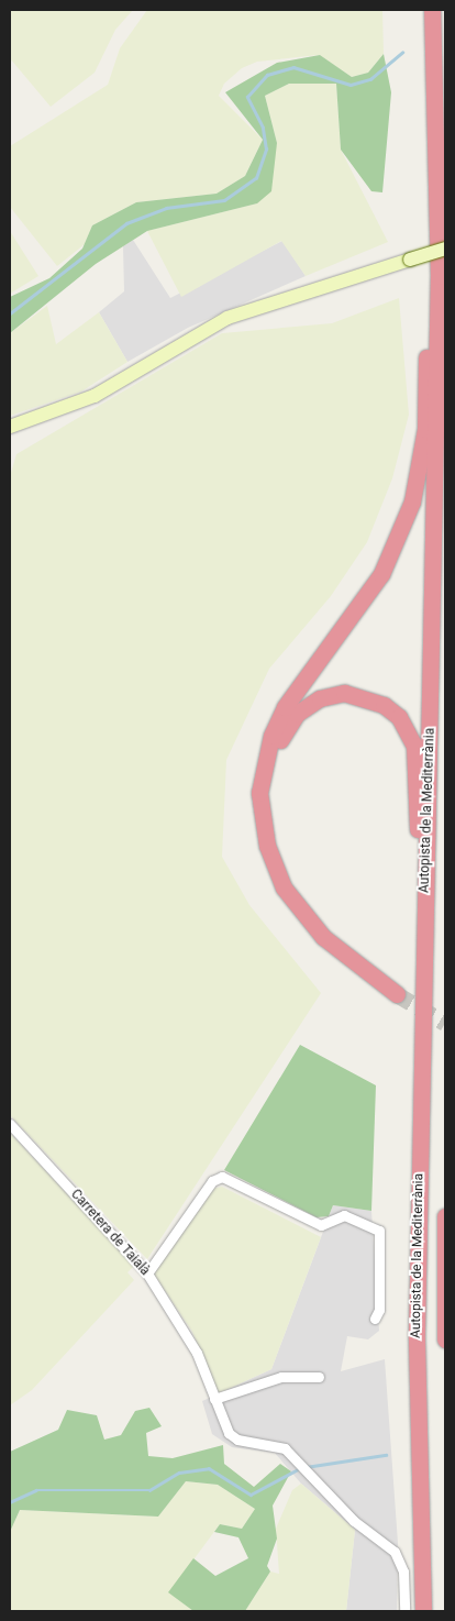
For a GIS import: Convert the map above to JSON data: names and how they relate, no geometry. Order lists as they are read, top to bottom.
{
  "streets": {
    "highway": ["Autopista de la Mediterrània"],
    "street": ["Carretera de Taialà"]
  }
}
